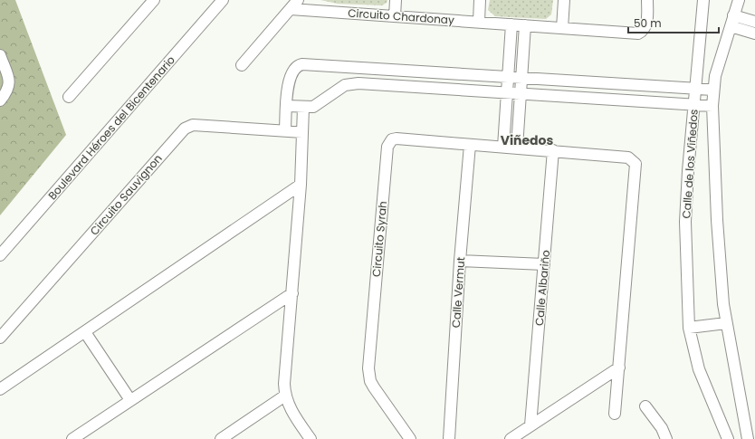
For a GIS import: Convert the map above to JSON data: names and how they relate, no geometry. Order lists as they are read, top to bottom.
{
  "streets": {
    "street": [
      "Circuito Chardonay",
      "Boulevard Héroes del Bicentenario",
      "Calle de los Viñedos",
      "Circuito Sauvignon",
      "Circuito Syrah",
      "Calle Albariño",
      "Calle Vermut"
    ]
  },
  "crossings": [
    ["Circuito Syrah", "Calle Albariño"],
    ["Circuito Syrah", "Calle Vermut"]
  ],
  "districts": ["Viñedos"],
  "scale_bar": "50 m"
}
